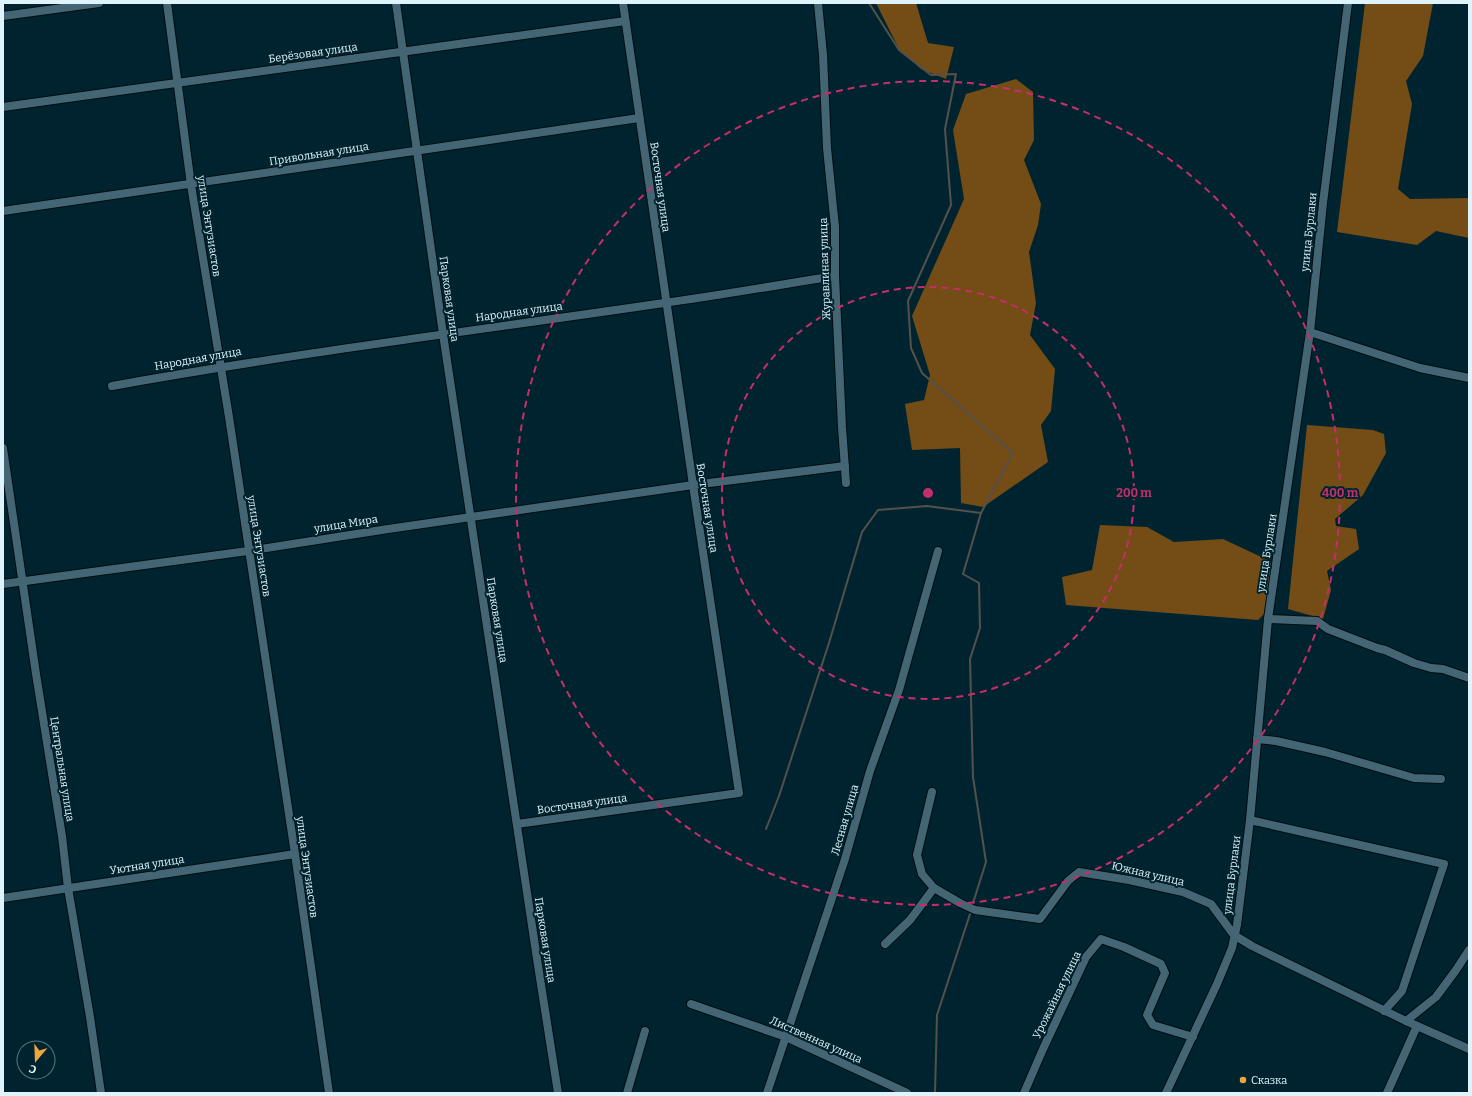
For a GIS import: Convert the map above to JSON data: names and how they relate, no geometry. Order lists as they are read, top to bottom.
{
  "streets": {
    "street": [
      "Берёзовая улица",
      "Привольная улица",
      "Восточная улица",
      "улица Энтузиастов",
      "улица Бурлаки",
      "Журавлиная улица",
      "Парковая улица",
      "Народная улица",
      "улица Мира",
      "Центральная улица",
      "Лесная улица",
      "Уютная улица",
      "Южная улица",
      "Урожайная улица",
      "Лиственная улица"
    ]
  },
  "crossings": [
    ["Берёзовая улица", "Восточная улица"],
    ["Берёзовая улица", "улица Энтузиастов"],
    ["Берёзовая улица", "Парковая улица"],
    ["Привольная улица", "Восточная улица"],
    ["Привольная улица", "улица Энтузиастов"],
    ["Привольная улица", "Парковая улица"],
    ["Восточная улица", "Парковая улица"],
    ["Восточная улица", "Народная улица"],
    ["Восточная улица", "улица Мира"],
    ["улица Энтузиастов", "Народная улица"],
    ["улица Энтузиастов", "улица Мира"],
    ["улица Энтузиастов", "Уютная улица"],
    ["улица Бурлаки", "Южная улица"],
    ["улица Бурлаки", "Урожайная улица"],
    ["Журавлиная улица", "Народная улица"],
    ["Журавлиная улица", "улица Мира"],
    ["Парковая улица", "Народная улица"],
    ["Парковая улица", "улица Мира"],
    ["улица Мира", "Центральная улица"],
    ["Центральная улица", "Уютная улица"],
    ["Лесная улица", "Лиственная улица"]
  ],
  "places": ["Сказка"],
  "north": "bottom",
  "rings": ["200 m", "400 m"]
}
